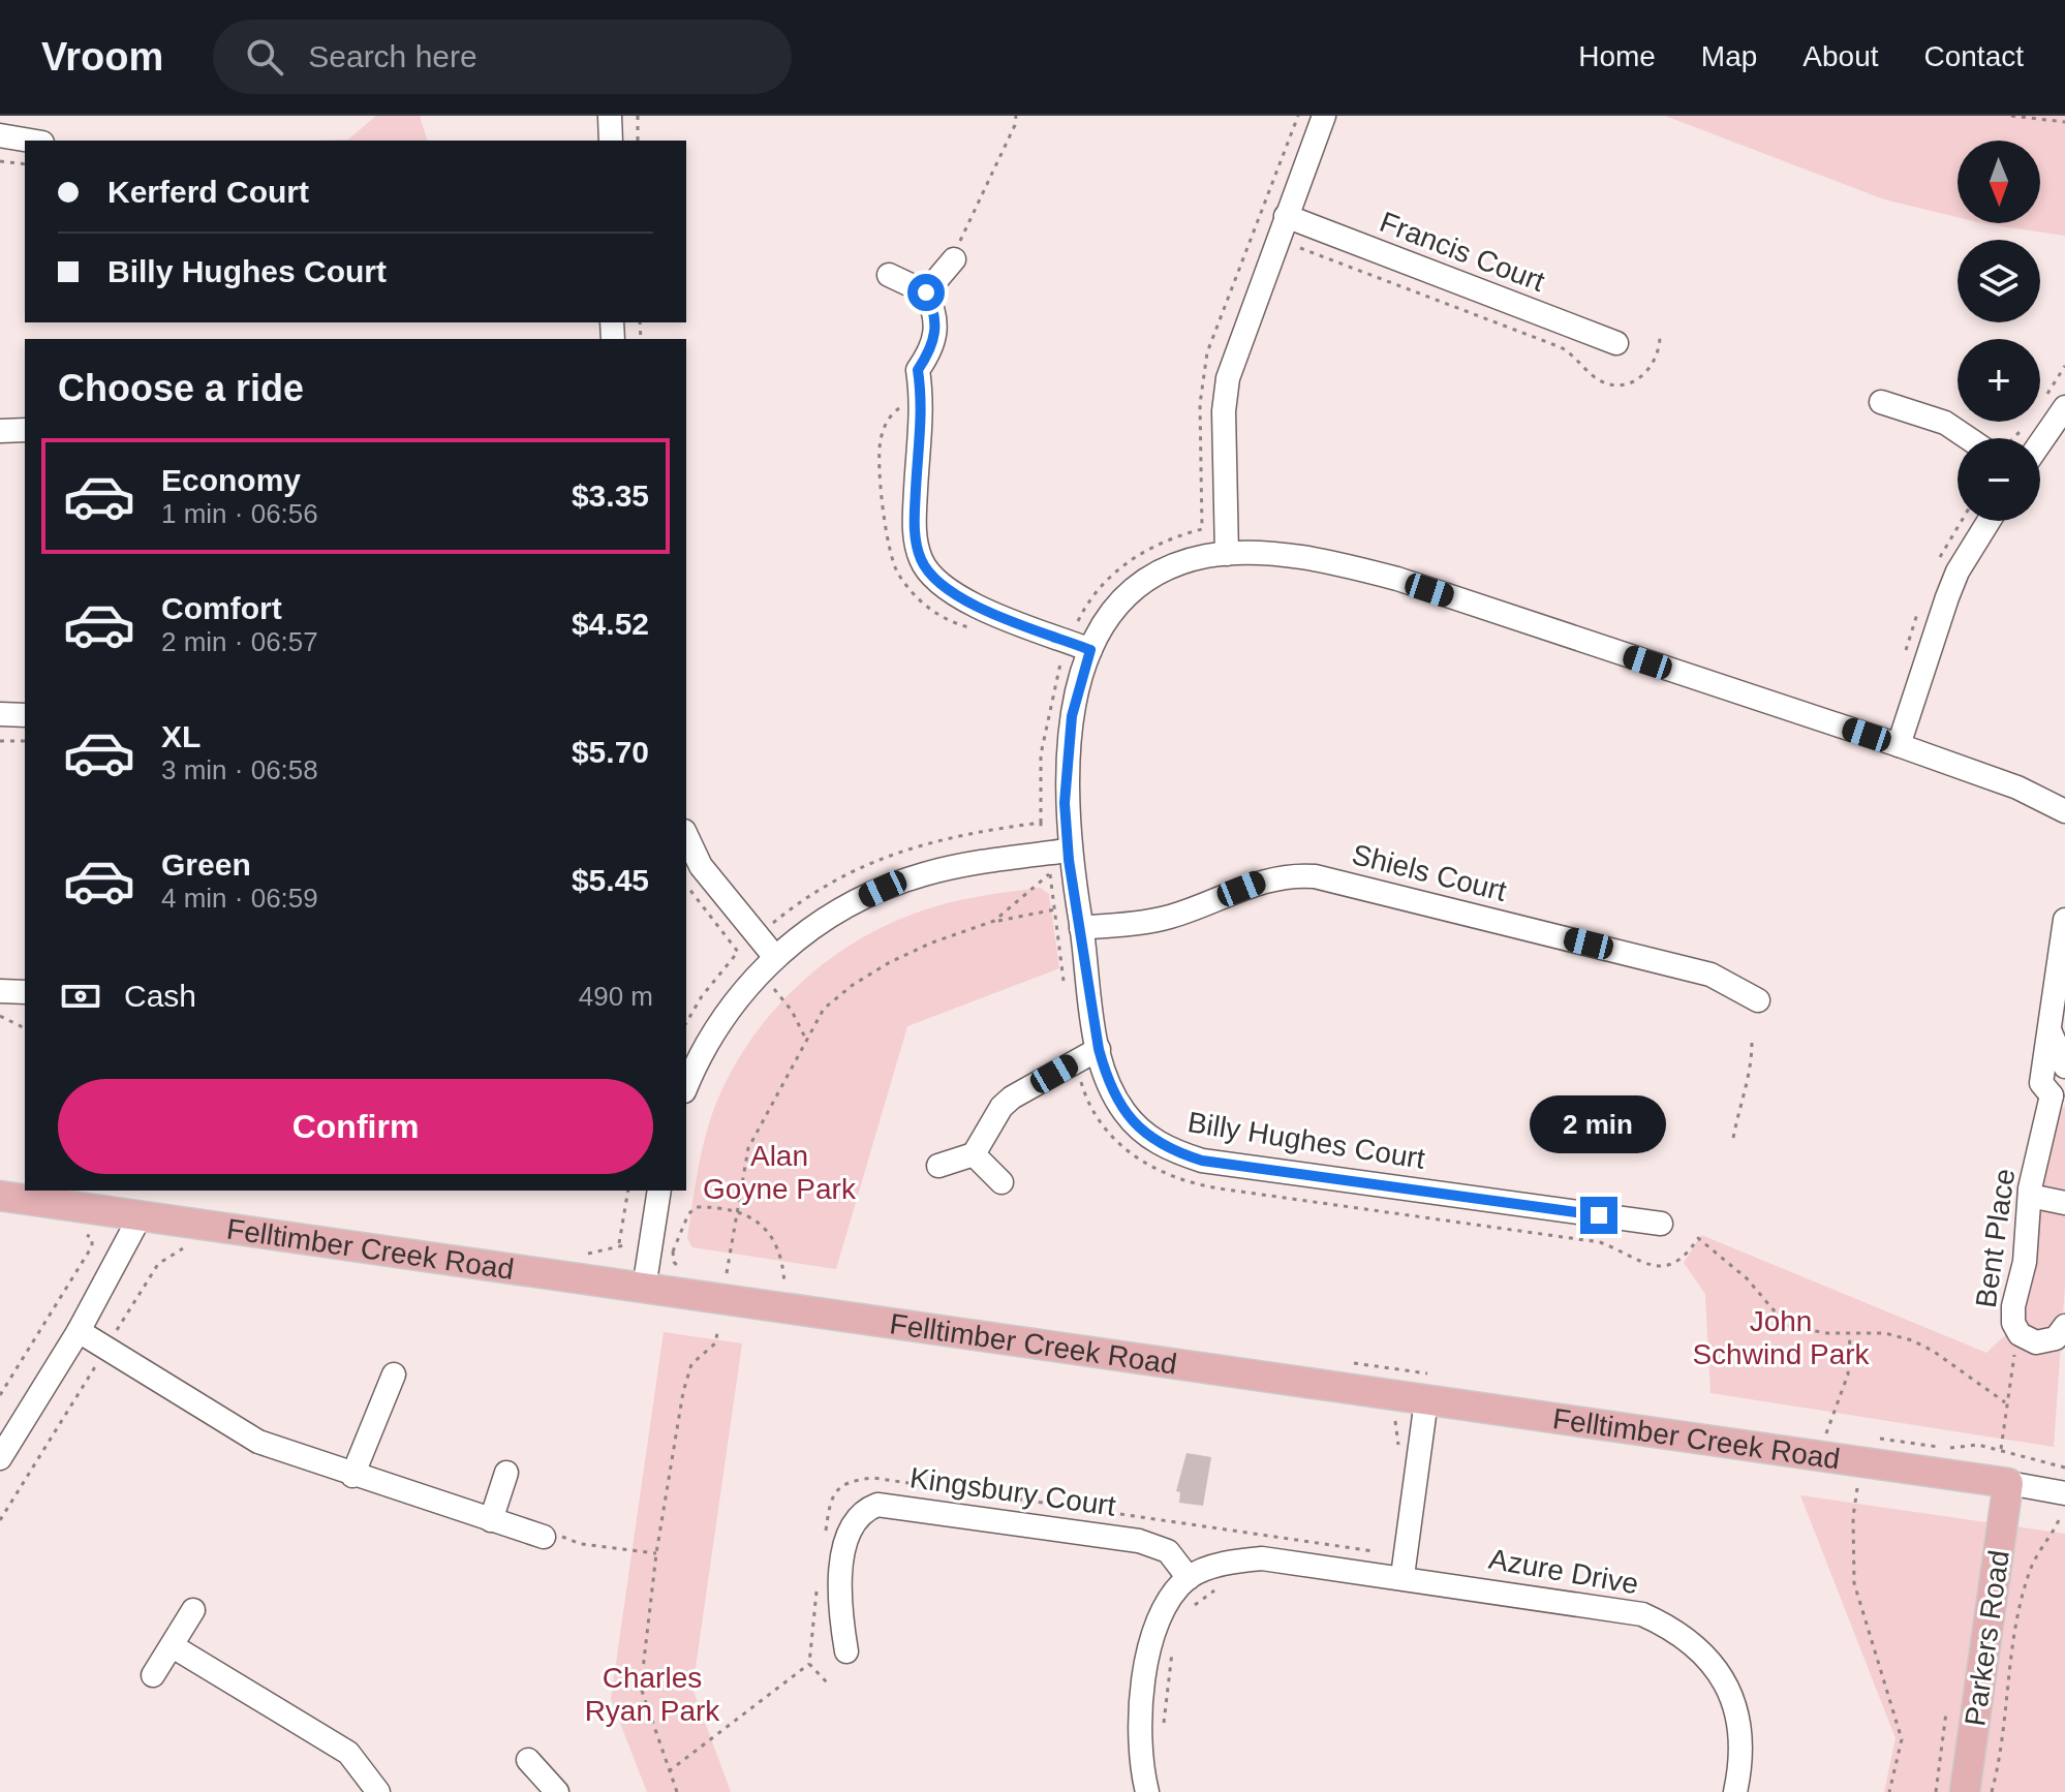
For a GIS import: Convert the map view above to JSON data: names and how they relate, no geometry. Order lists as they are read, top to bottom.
{
  "streets": {
    "main road": ["Felltimber Creek Road", "Parkers Road"],
    "street": [
      "Francis Court",
      "Shiels Court",
      "Billy Hughes Court",
      "Bent Place",
      "Kingsbury Court",
      "Azure Drive"
    ]
  },
  "crossings": [
    ["Shiels Court", "Billy Hughes Court"],
    ["Felltimber Creek Road", "Parkers Road"],
    ["Kingsbury Court", "Azure Drive"]
  ],
  "parks": ["Alan Goyne Park", "John Schwind Park", "Charles Ryan Park"],
  "north": "bottom",
  "page": {
    "header": "Vroom",
    "search": "Search here",
    "nav": [
      "Home",
      "Map",
      "About",
      "Contact"
    ],
    "map_buttons": ["+", "−"],
    "banner": ["Kerferd Court", "Billy Hughes Court"],
    "heading": "Choose a ride",
    "list": [
      {
        "name": "Economy",
        "note": "1 min · 06:56",
        "value": "$3.35"
      },
      {
        "name": "Comfort",
        "note": "2 min · 06:57",
        "value": "$4.52"
      },
      {
        "name": "XL",
        "note": "3 min · 06:58",
        "value": "$5.70"
      },
      {
        "name": "Green",
        "note": "4 min · 06:59",
        "value": "$5.45"
      }
    ],
    "pay": ["Cash", "490 m"],
    "buttons": "Confirm",
    "bubble": "2 min"
  }
}
